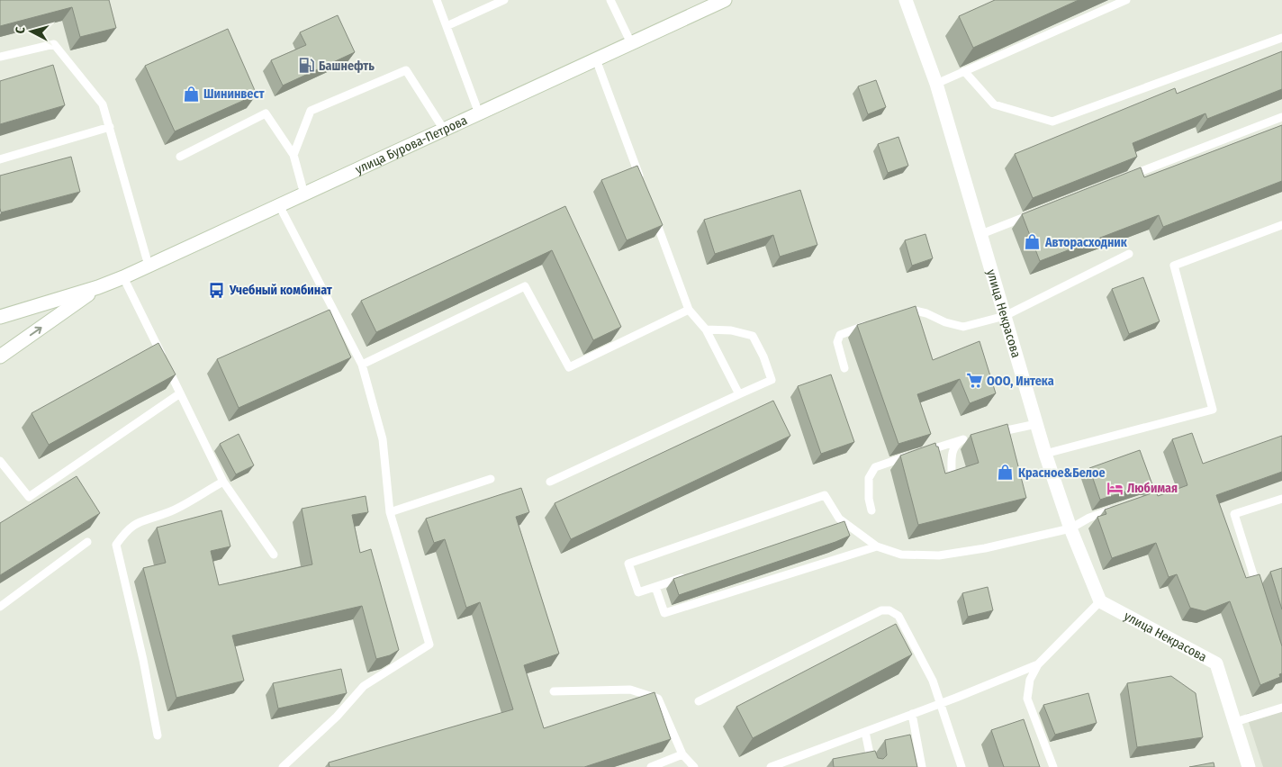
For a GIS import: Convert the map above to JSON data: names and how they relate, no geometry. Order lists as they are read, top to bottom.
{
  "streets": {
    "main road": ["улица Бурова-Петрова", "улица Некрасова"]
  },
  "places": {
    "fuel station": ["Башнефть"],
    "shop": ["Шининвест", "Авторасходник", "Красное&Белое"],
    "bus stop": ["Учебный комбинат"],
    "supermarket": ["ООО, Интека"],
    "hotel": ["Любимая"]
  },
  "north": "left"
}
